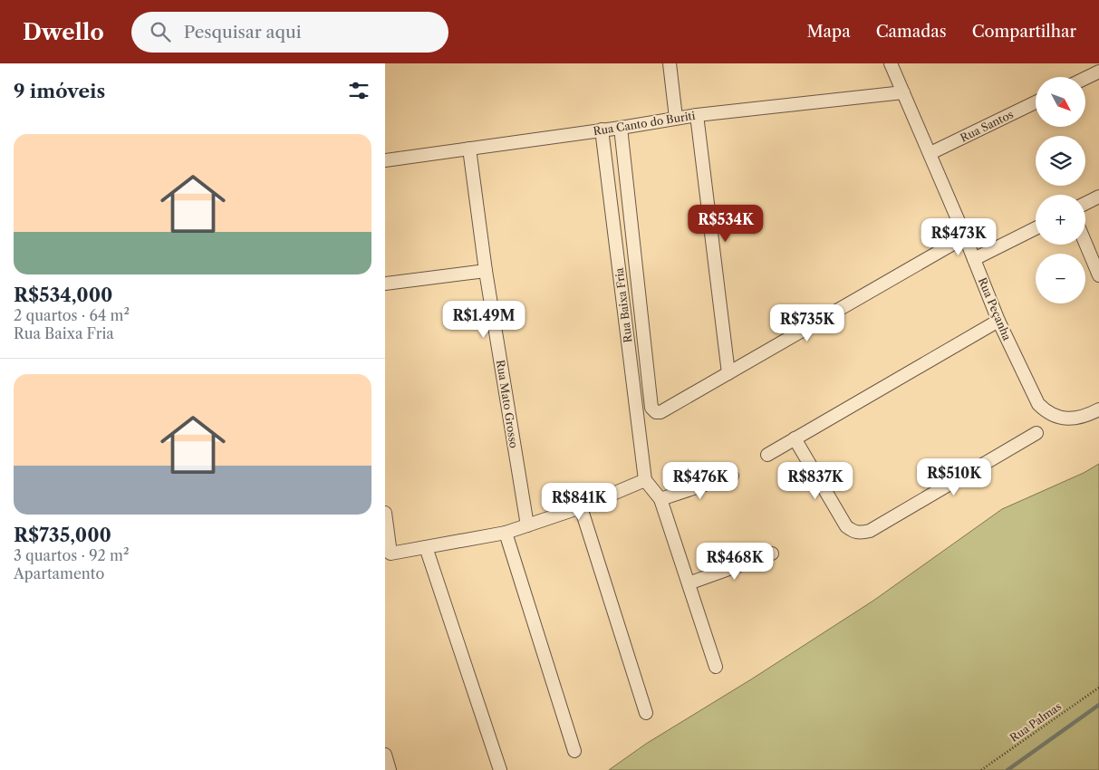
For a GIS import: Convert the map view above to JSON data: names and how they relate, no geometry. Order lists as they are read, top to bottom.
{
  "streets": {
    "street": [
      "Rua Canto do Buriti",
      "Rua Santos",
      "Rua Baixa Fria",
      "Rua Peçanha",
      "Rua Mato Grosso"
    ],
    "path": ["Rua Palmas"]
  },
  "crossings": [
    ["Rua Canto do Buriti", "Rua Baixa Fria"],
    ["Rua Canto do Buriti", "Rua Peçanha"],
    ["Rua Canto do Buriti", "Rua Mato Grosso"],
    ["Rua Santos", "Rua Peçanha"]
  ],
  "north": "bottom right",
  "page": {
    "header": "Dwello",
    "search": "Pesquisar aqui",
    "nav": ["Mapa", "Camadas", "Compartilhar"],
    "heading": "9 imóveis",
    "map_buttons": ["+", "−"],
    "list": [
      {
        "name": "R$534,000",
        "note": "2 quartos · 64 m² · Rua Baixa Fria"
      },
      {
        "name": "R$735,000",
        "note": "3 quartos · 92 m² · Apartamento"
      }
    ],
    "price": [
      "R$534K",
      "R$473K",
      "R$1.49M",
      "R$735K",
      "R$510K",
      "R$476K",
      "R$837K",
      "R$841K",
      "R$468K"
    ]
  }
}
